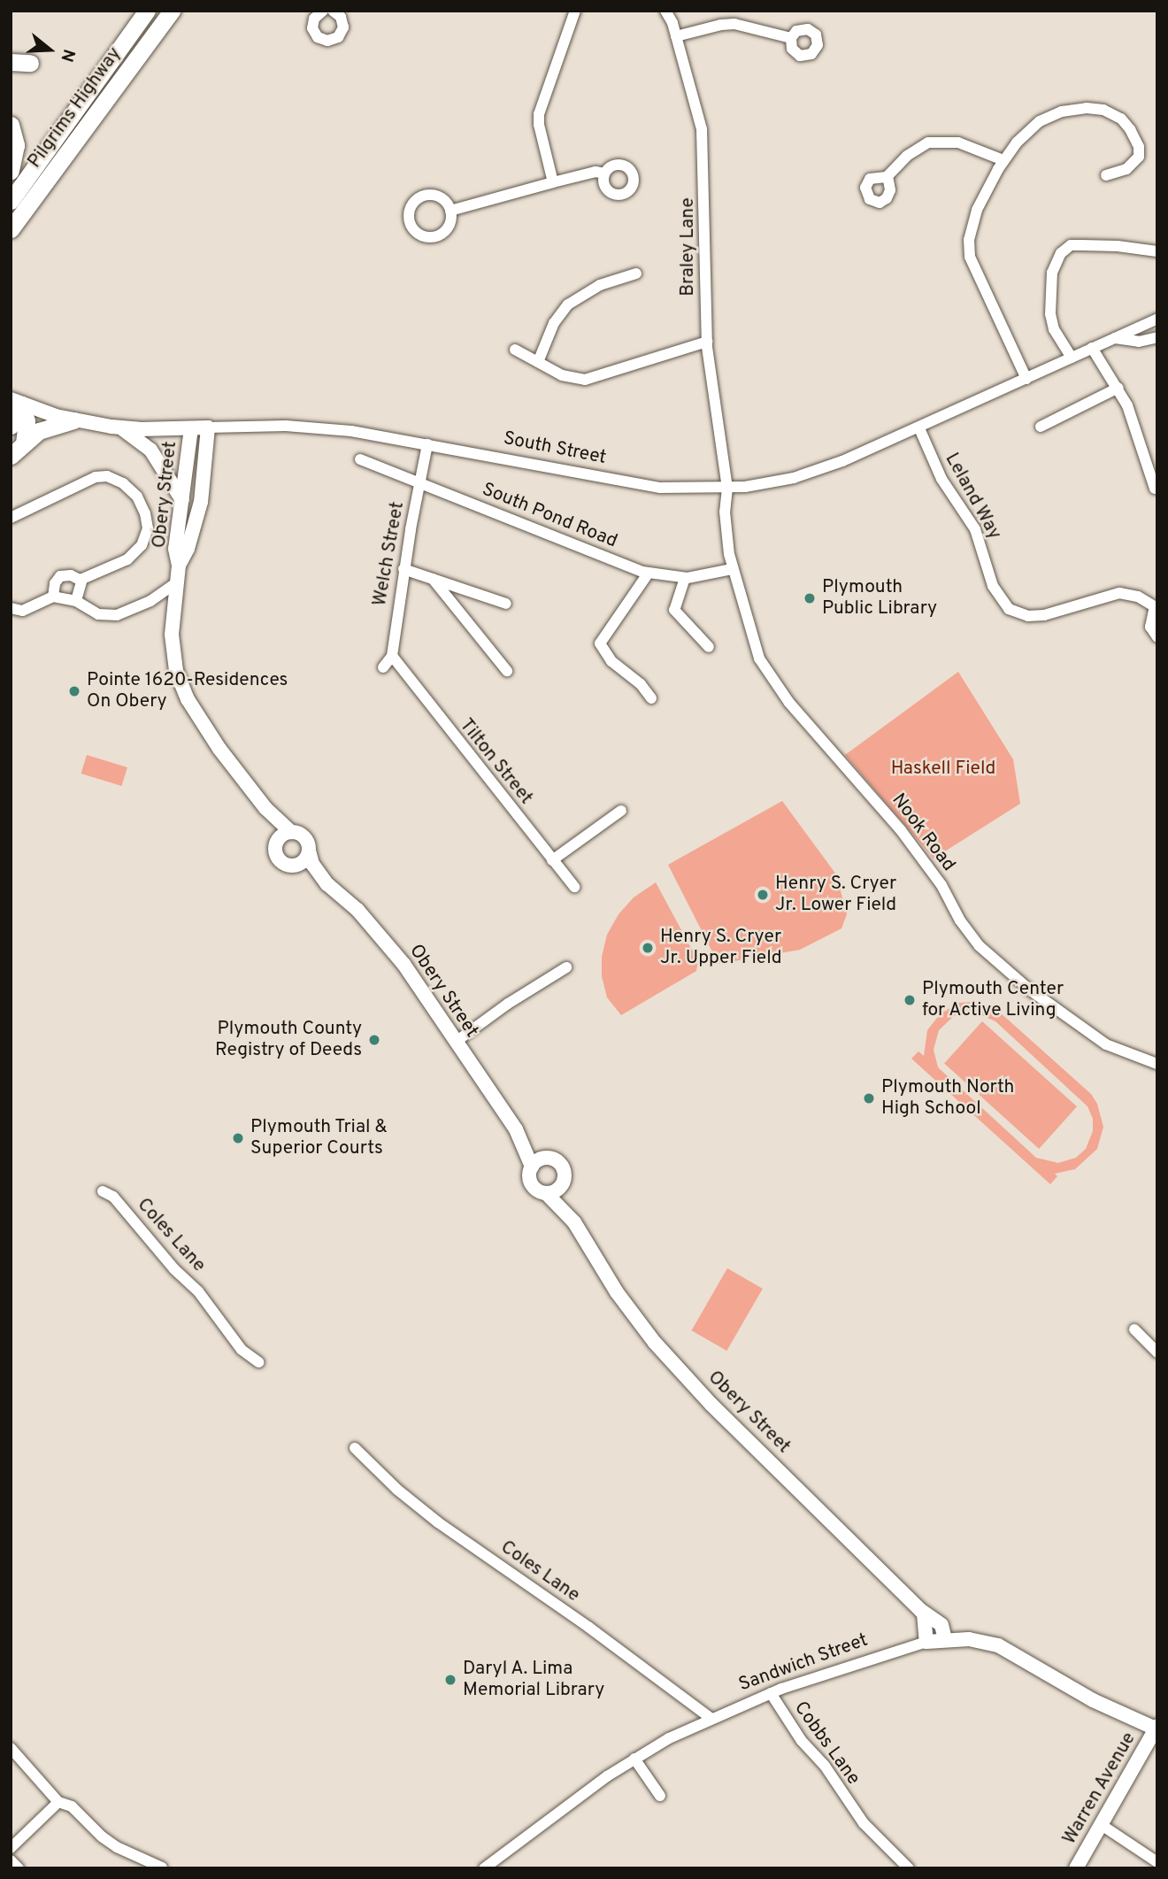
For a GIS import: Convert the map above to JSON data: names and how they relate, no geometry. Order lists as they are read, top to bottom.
{
  "streets": {
    "highway": ["Pilgrims Highway"],
    "main road": [
      "South Street",
      "Obery Street",
      "Sandwich Street",
      "Warren Avenue"
    ],
    "street": [
      "Braley Lane",
      "Leland Way",
      "South Pond Road",
      "Welch Street",
      "Tilton Street",
      "Nook Road",
      "Coles Lane",
      "Cobbs Lane"
    ]
  },
  "crossings": [
    ["Braley Lane", "South Street"],
    ["Braley Lane", "Nook Road"],
    ["South Street", "Obery Street"],
    ["South Street", "Leland Way"],
    ["South Street", "Welch Street"],
    ["South Street", "Nook Road"],
    ["Obery Street", "Sandwich Street"],
    ["South Pond Road", "Welch Street"],
    ["South Pond Road", "Nook Road"],
    ["Welch Street", "Tilton Street"],
    ["Coles Lane", "Sandwich Street"],
    ["Sandwich Street", "Cobbs Lane"],
    ["Sandwich Street", "Warren Avenue"]
  ],
  "parks": ["Haskell Field"],
  "places": [
    "Plymouth Public Library",
    "Pointe 1620-Residences On Obery",
    "Henry S. Cryer Jr. Lower Field",
    "Henry S. Cryer Jr. Upper Field",
    "Plymouth Center for Active Living",
    "Plymouth County Registry of Deeds",
    "Plymouth North High School",
    "Plymouth Trial & Superior Courts",
    "Daryl A. Lima Memorial Library"
  ],
  "north": "right"
}
